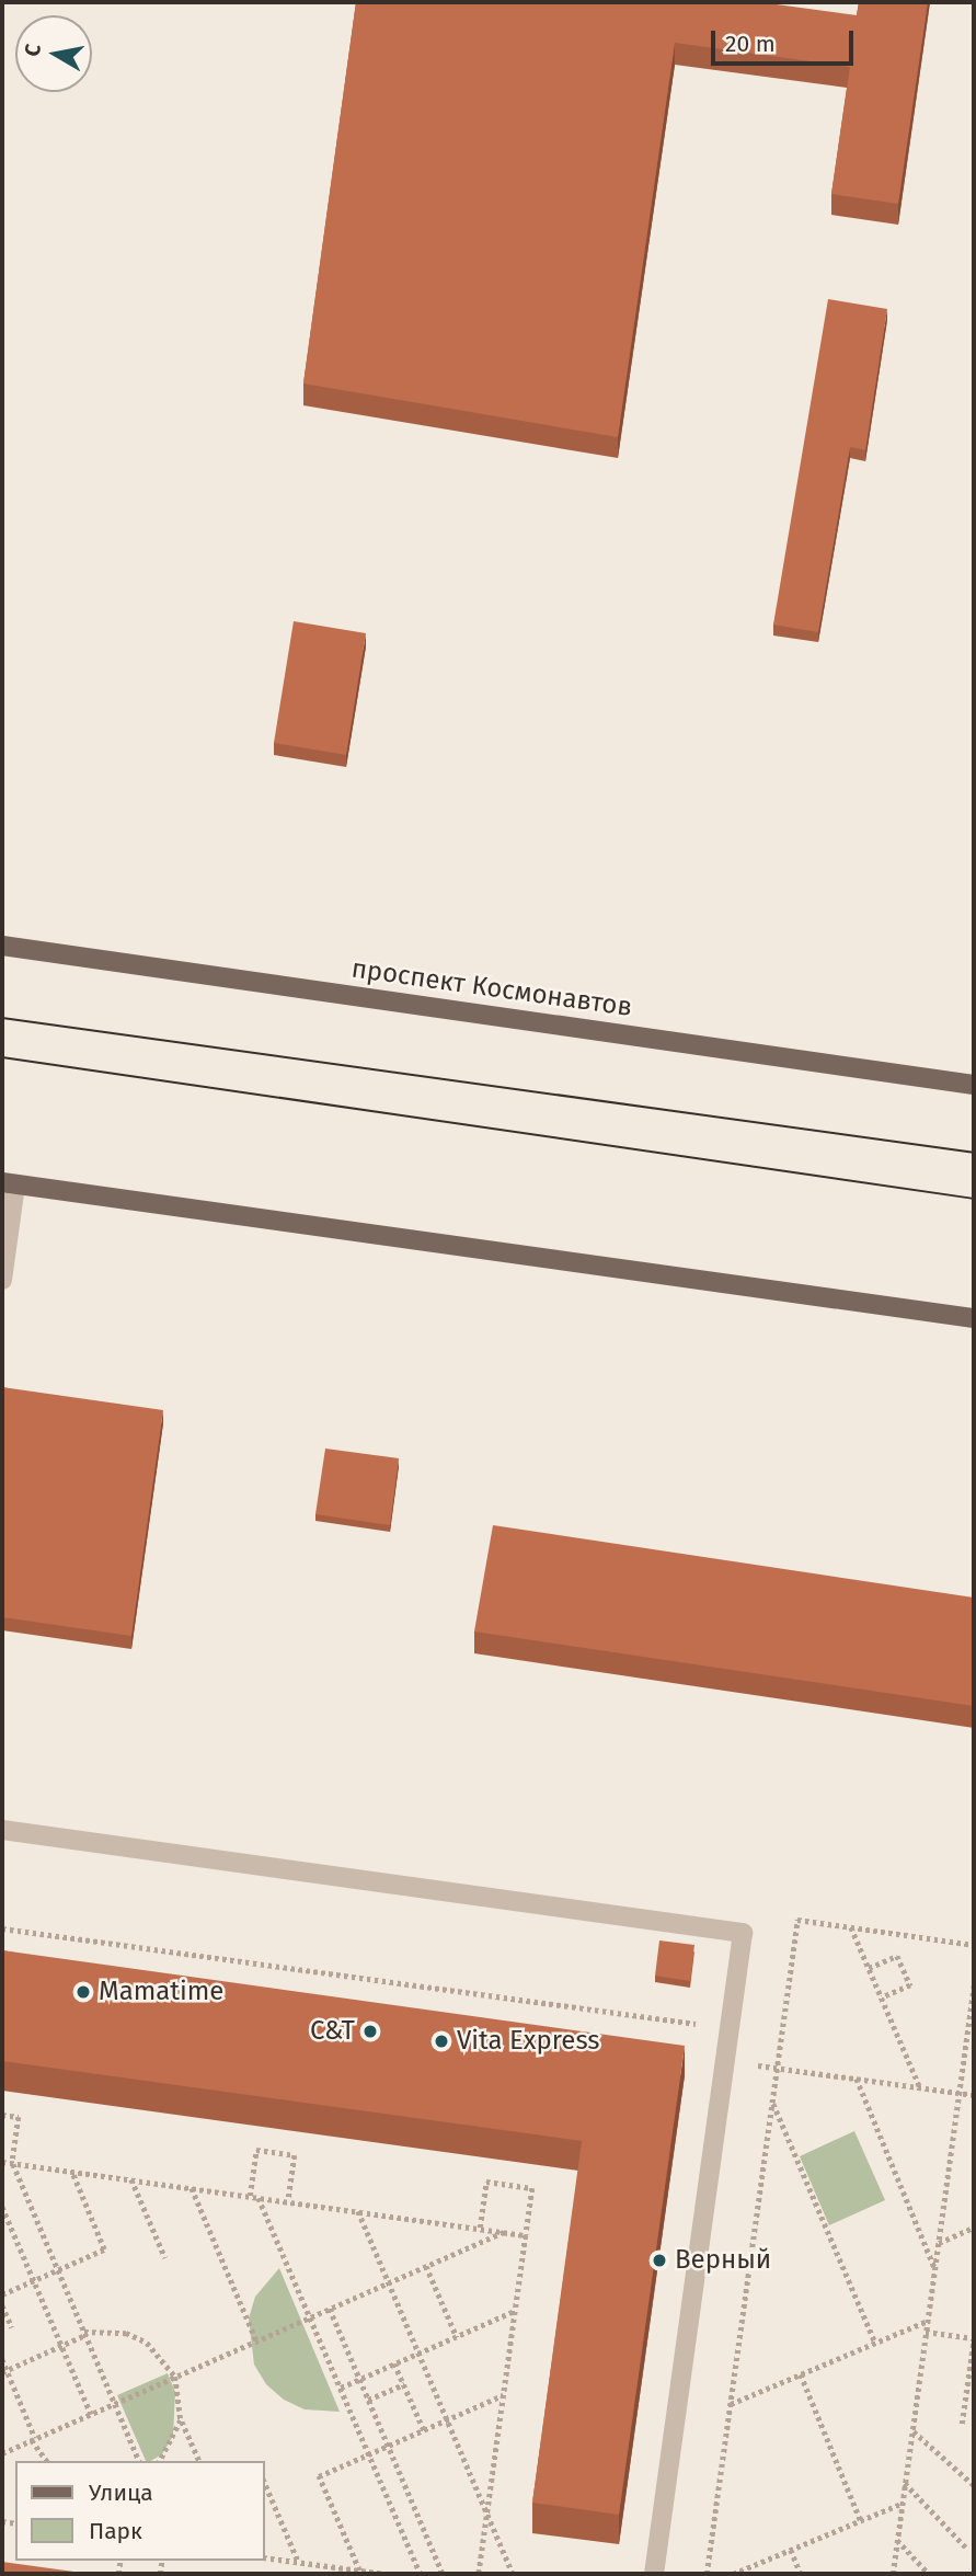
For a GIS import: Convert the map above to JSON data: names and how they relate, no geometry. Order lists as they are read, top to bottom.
{
  "streets": {
    "main road": ["проспект Космонавтов"]
  },
  "places": [
    "Mamatime",
    "С&Т",
    "Vita Express",
    "Верный"
  ],
  "legend": ["Улица", "Парк"],
  "scale_bar": "20 m",
  "north": "left"
}
